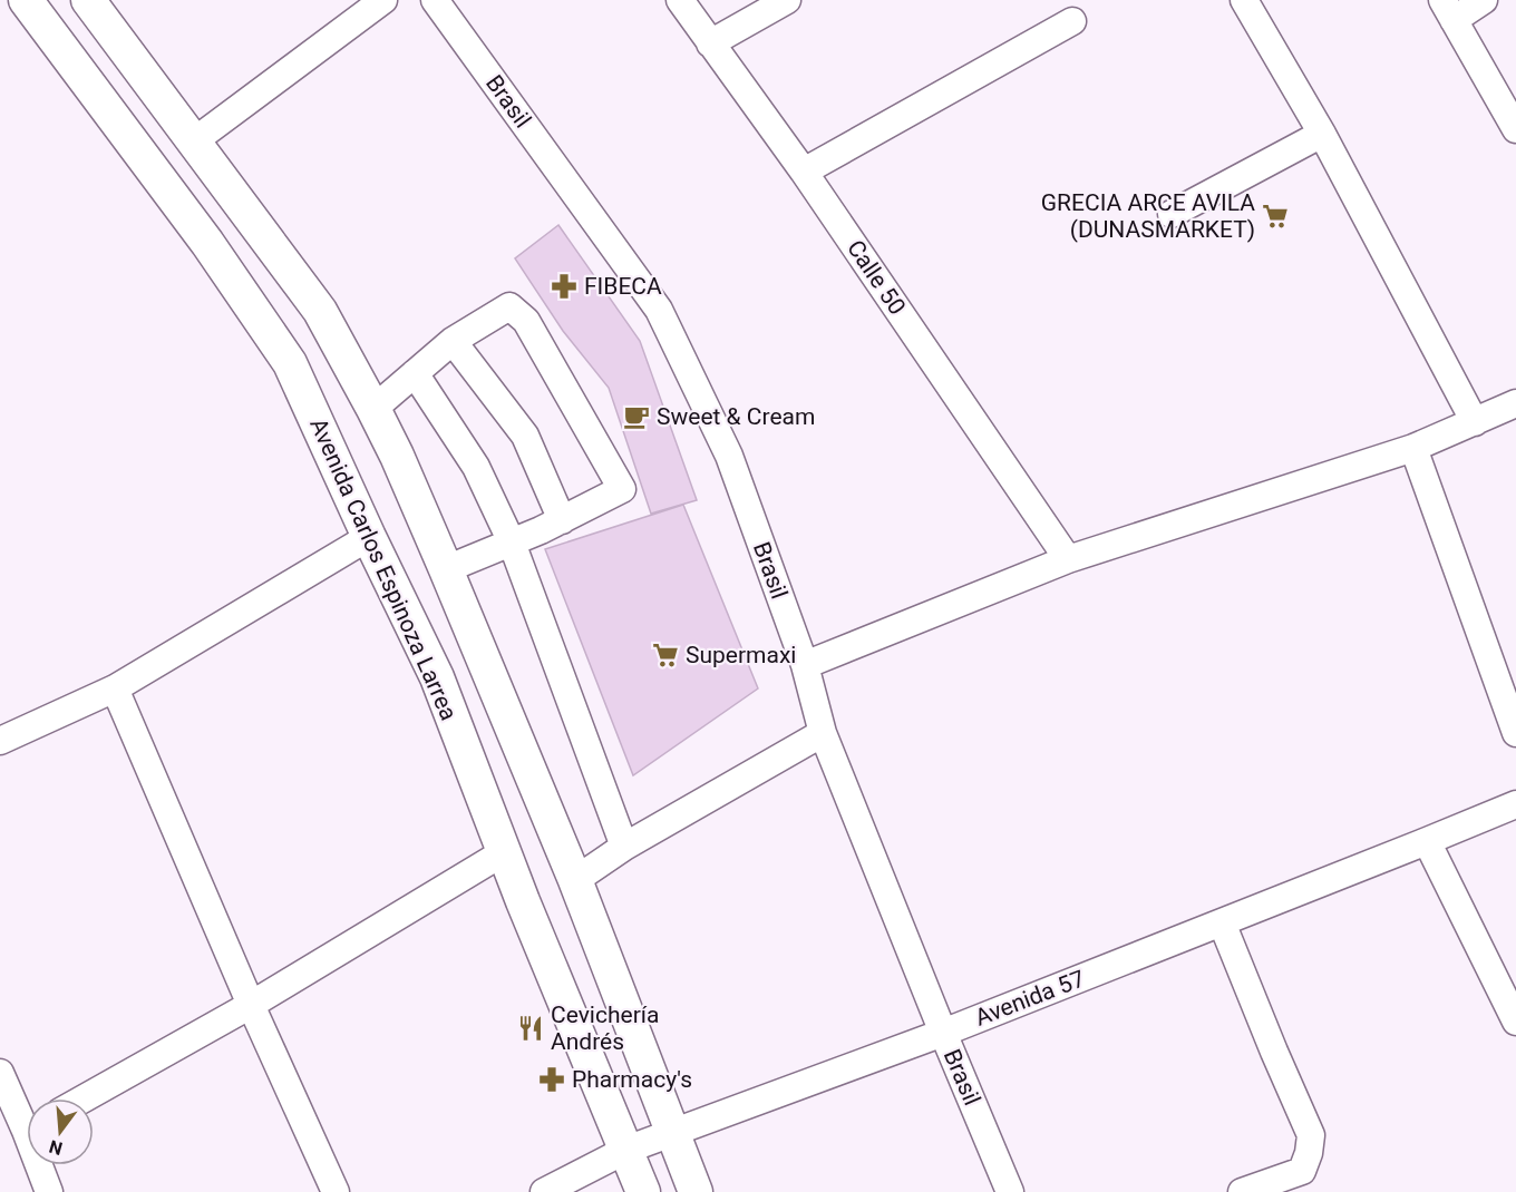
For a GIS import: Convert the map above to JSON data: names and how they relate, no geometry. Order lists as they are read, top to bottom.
{
  "streets": {
    "main road": ["Avenida Carlos Espinoza Larrea"],
    "street": ["Brasil", "Calle 50", "Avenida 57"]
  },
  "crossings": [
    ["Brasil", "Avenida 57"],
    ["Avenida Carlos Espinoza Larrea", "Avenida 57"]
  ],
  "places": {
    "supermarket": ["GRECIA ARCE AVILA (DUNASMARKET)", "Supermaxi"],
    "pharmacy": ["FIBECA", "Pharmacy's"],
    "cafe": ["Sweet & Cream"],
    "restaurant": ["Cevichería Andrés"]
  },
  "north": "bottom"
}
